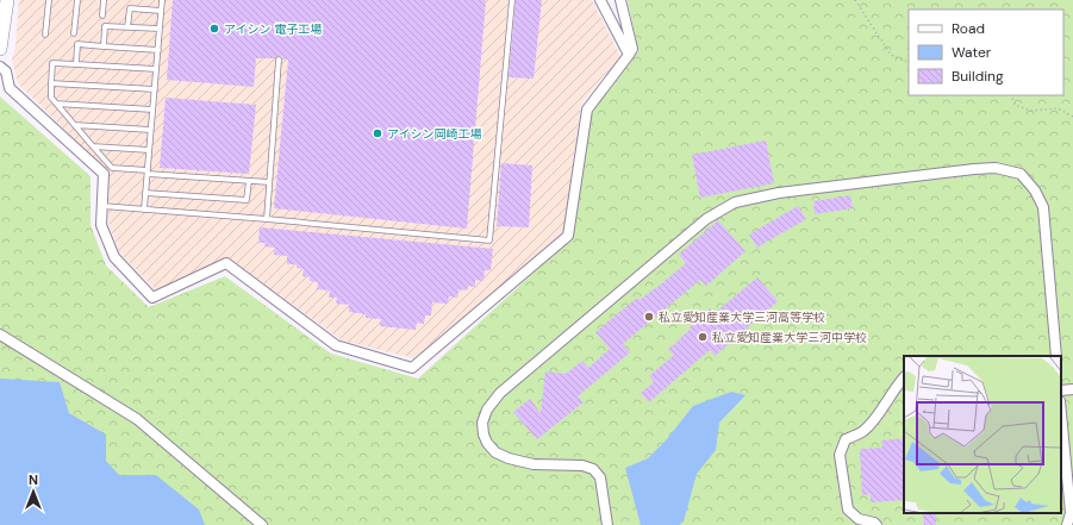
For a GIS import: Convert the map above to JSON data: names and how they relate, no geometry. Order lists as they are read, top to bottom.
{
  "places": [
    "アイシン 電子工場",
    "アイシン岡崎工場",
    "私立愛知産業大学三河高等学校",
    "私立愛知産業大学三河中学校"
  ],
  "legend": ["Road", "Water", "Building"],
  "north": "top"
}
